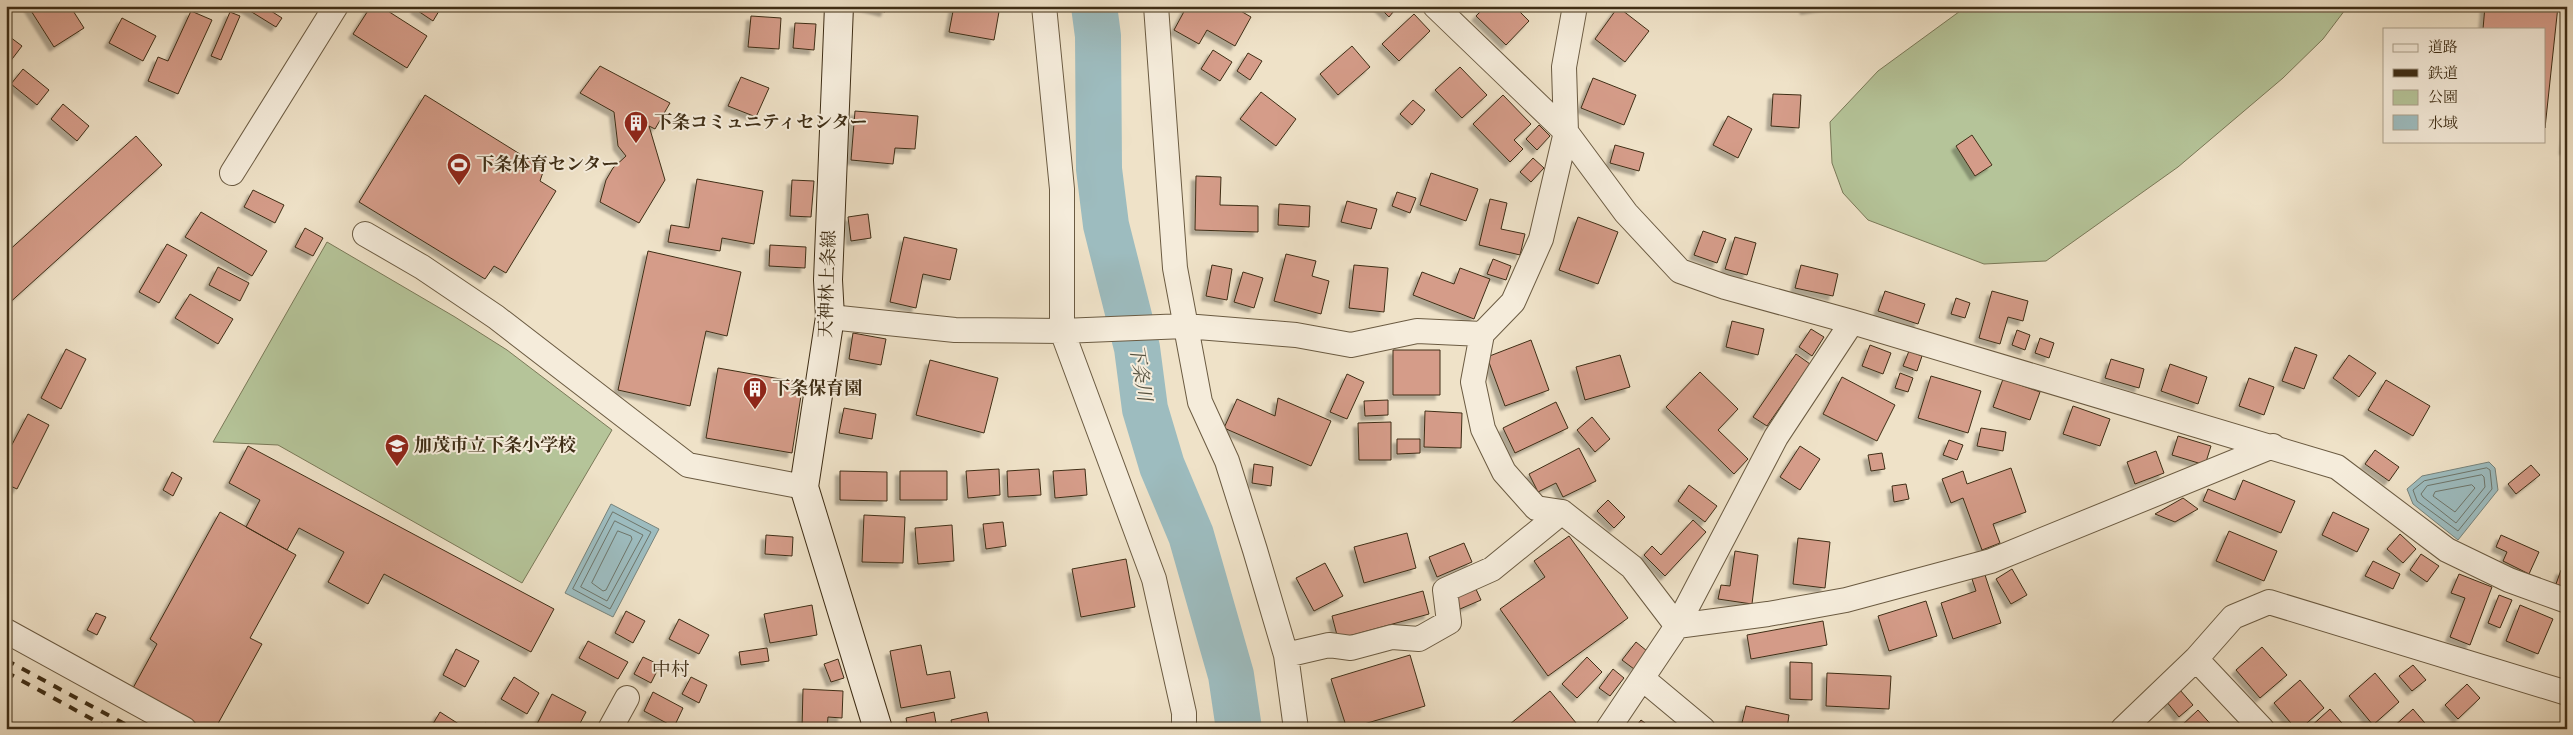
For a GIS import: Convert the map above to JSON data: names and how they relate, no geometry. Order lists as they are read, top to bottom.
{
  "streets": {
    "main road": ["天神林上条線"]
  },
  "districts": ["中村"],
  "water": ["下条川"],
  "places": {
    "building": ["下条コミュニティセンター", "下条保育園"],
    "sports": ["下条体育センター"],
    "school or university": ["加茂市立下条小学校"]
  },
  "legend": [
    "道路",
    "鉄道",
    "公園",
    "水域"
  ]
}
